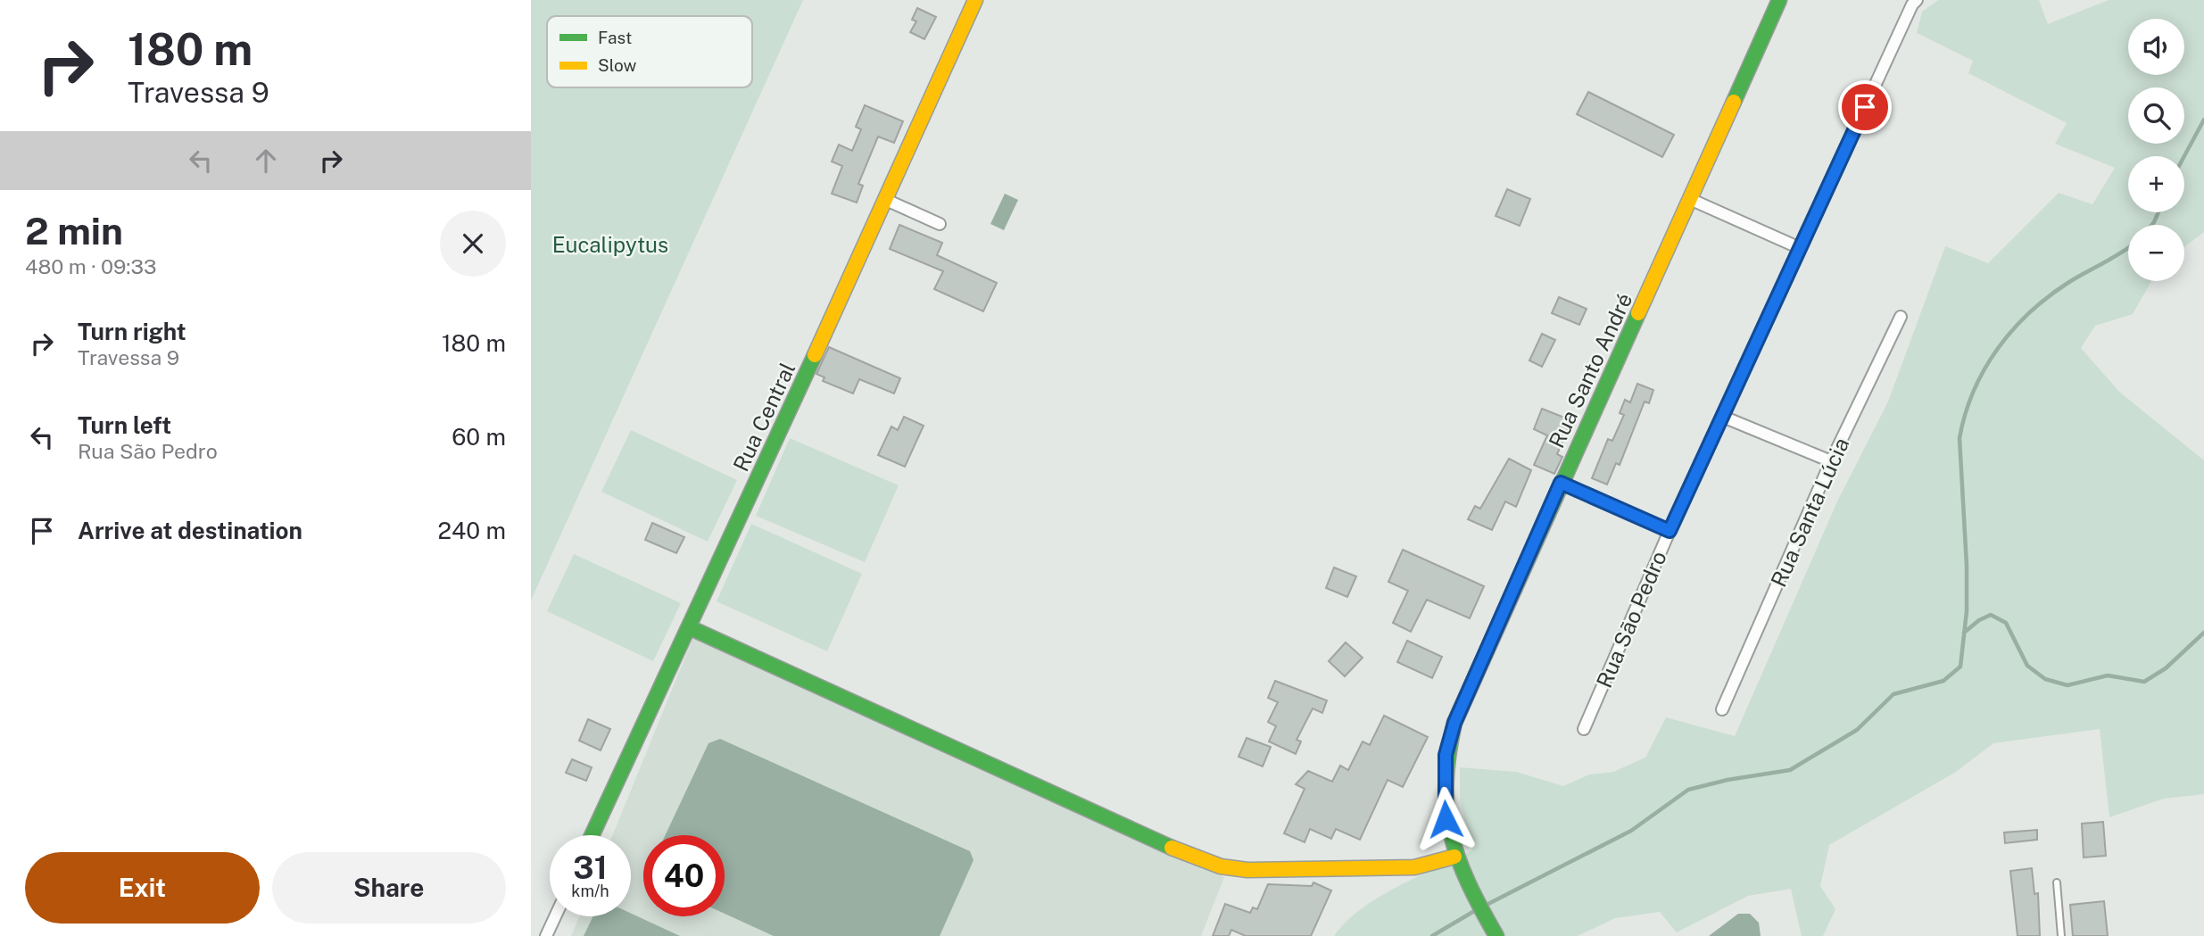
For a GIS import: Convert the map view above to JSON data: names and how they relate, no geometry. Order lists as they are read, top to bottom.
{
  "streets": {
    "street": [
      "Rua Santo André",
      "Rua Central",
      "Rua Santa Lúcia",
      "Rua São Pedro"
    ]
  },
  "parks": ["Eucalipytus"],
  "legend": ["Fast", "Slow"],
  "page": {
    "turn": ["180 m", "Travessa 9"],
    "map_buttons": ["+", "−"],
    "heading": ["2 min", "480 m · 09:33"],
    "list": [
      {
        "name": "Turn right",
        "note": "Travessa 9",
        "value": "180 m"
      },
      {
        "name": "Turn left",
        "note": "Rua São Pedro",
        "value": "60 m"
      },
      {
        "name": "Arrive at destination",
        "value": "240 m"
      }
    ],
    "speed": "31 km/h",
    "limit": "40",
    "buttons": ["Exit", "Share"]
  }
}
